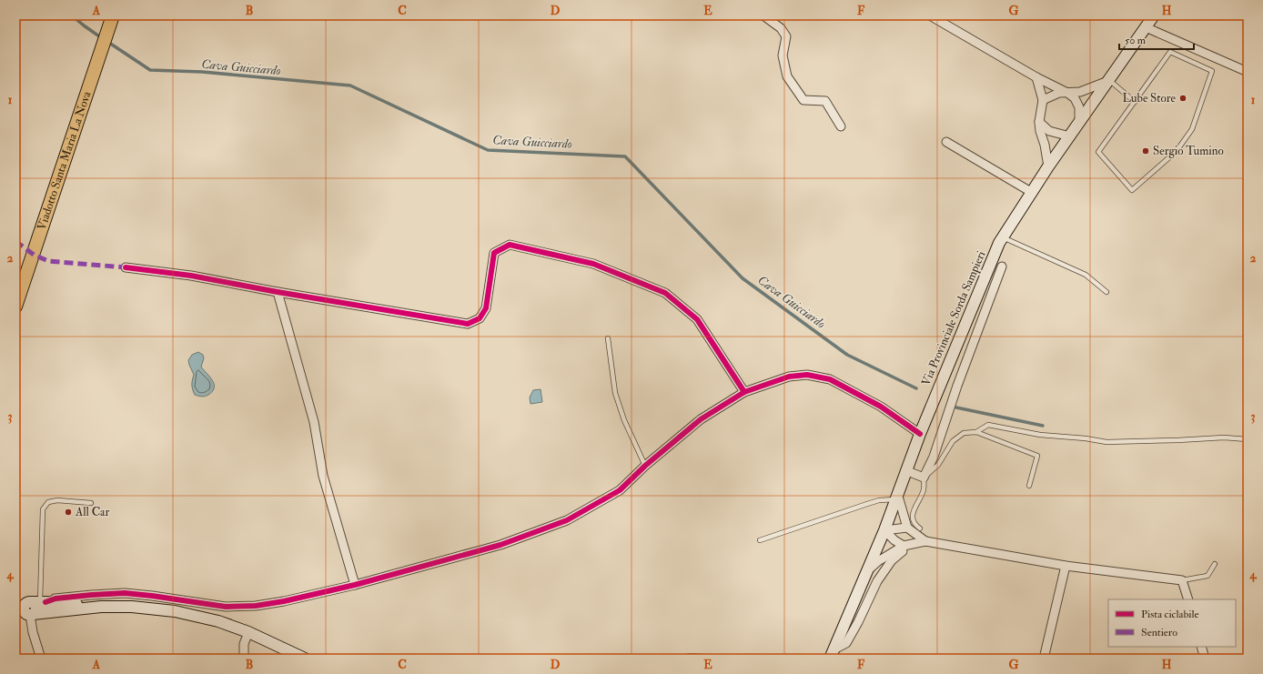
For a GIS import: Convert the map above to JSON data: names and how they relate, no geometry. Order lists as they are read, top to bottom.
{
  "streets": {
    "main road": ["Viadotto Santa Maria La Nova"],
    "street": ["Via Provinciale Sorda Sampieri"]
  },
  "water": ["Cava Guicciardo"],
  "places": ["Lube Store", "Sergio Tumino", "All Car"],
  "legend": ["Pista ciclabile", "Sentiero"],
  "scale_bar": "50 m",
  "grid": {
    "columns": [
      "A",
      "B",
      "C",
      "D",
      "E",
      "F",
      "G",
      "H"
    ],
    "rows": [
      "1",
      "2",
      "3",
      "4"
    ]
  }
}
